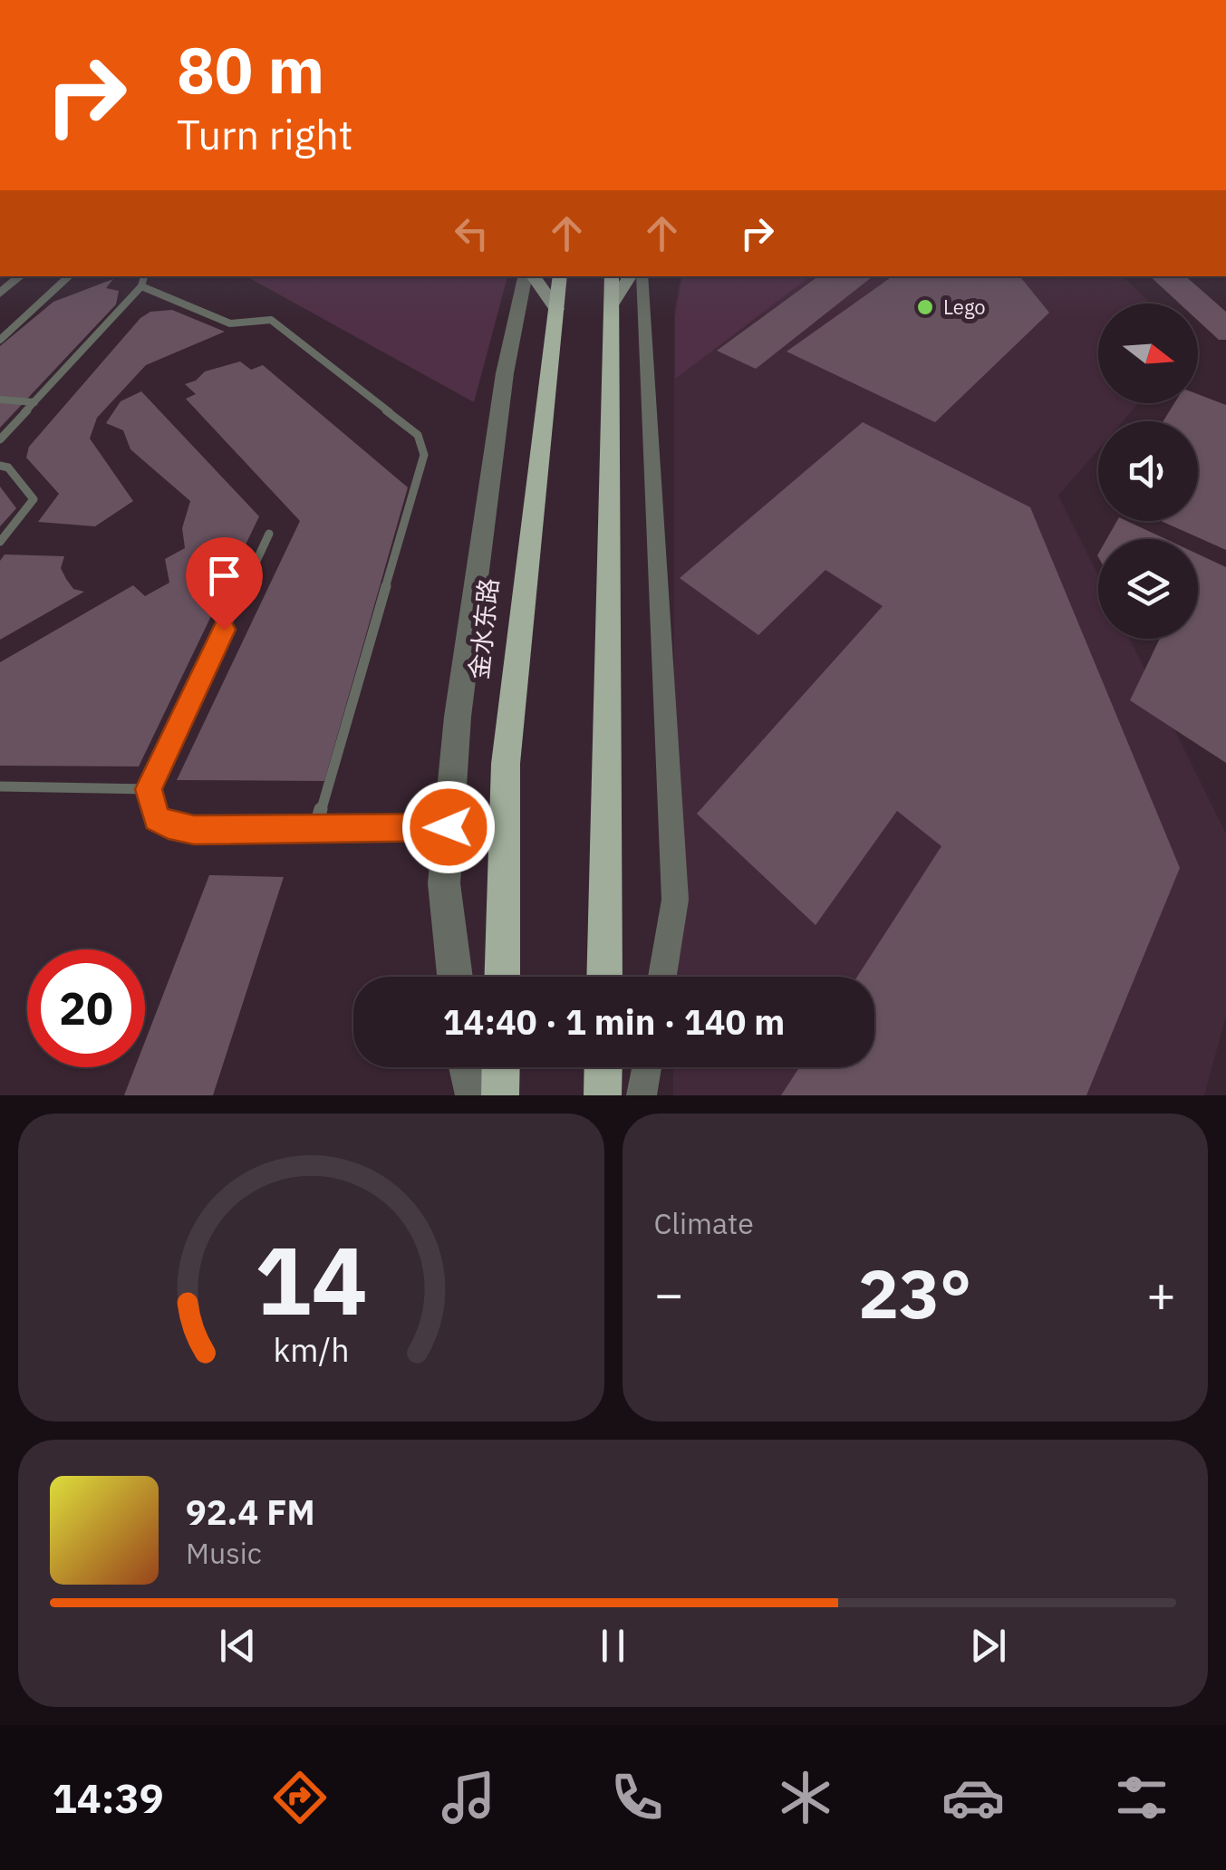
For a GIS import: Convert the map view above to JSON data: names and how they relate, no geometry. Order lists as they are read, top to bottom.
{
  "streets": {
    "main road": ["金水东路"]
  },
  "places": ["Lego"],
  "north": "right",
  "page": {
    "turn": ["80 m", "Turn right"],
    "limit": "20",
    "trip": "14:40 · 1 min · 140 m",
    "tile": "Climate",
    "heat": ["−", "23°", "+"],
    "song": ["92.4 FM", "Music"],
    "tabs": "14:39",
    "gauge": ["14", "km/h"]
  }
}
